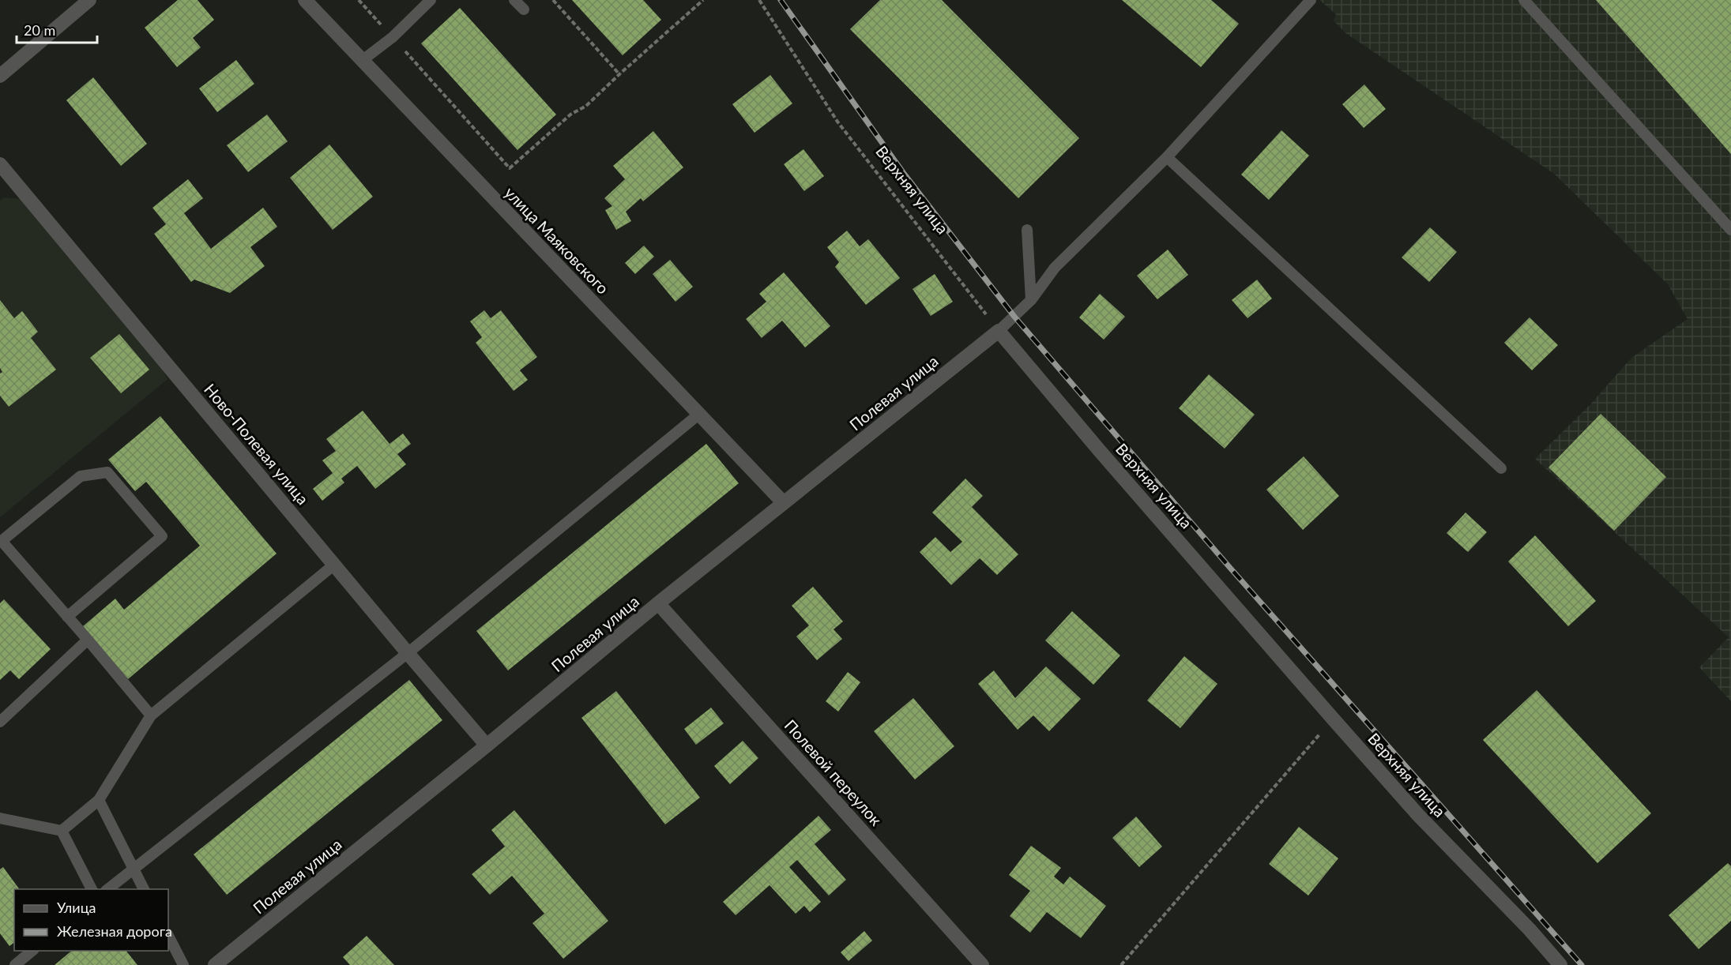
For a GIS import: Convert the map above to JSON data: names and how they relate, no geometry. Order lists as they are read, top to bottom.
{
  "streets": {
    "street": [
      "Верхняя улица",
      "улица Маяковского",
      "Полевая улица",
      "Ново-Полевая улица",
      "Полевой переулок"
    ]
  },
  "crossings": [
    ["Верхняя улица", "Полевая улица"],
    ["улица Маяковского", "Полевая улица"],
    ["Полевая улица", "Ново-Полевая улица"],
    ["Полевая улица", "Полевой переулок"]
  ],
  "legend": ["Улица", "Железная дорога"],
  "scale_bar": "20 m"
}
